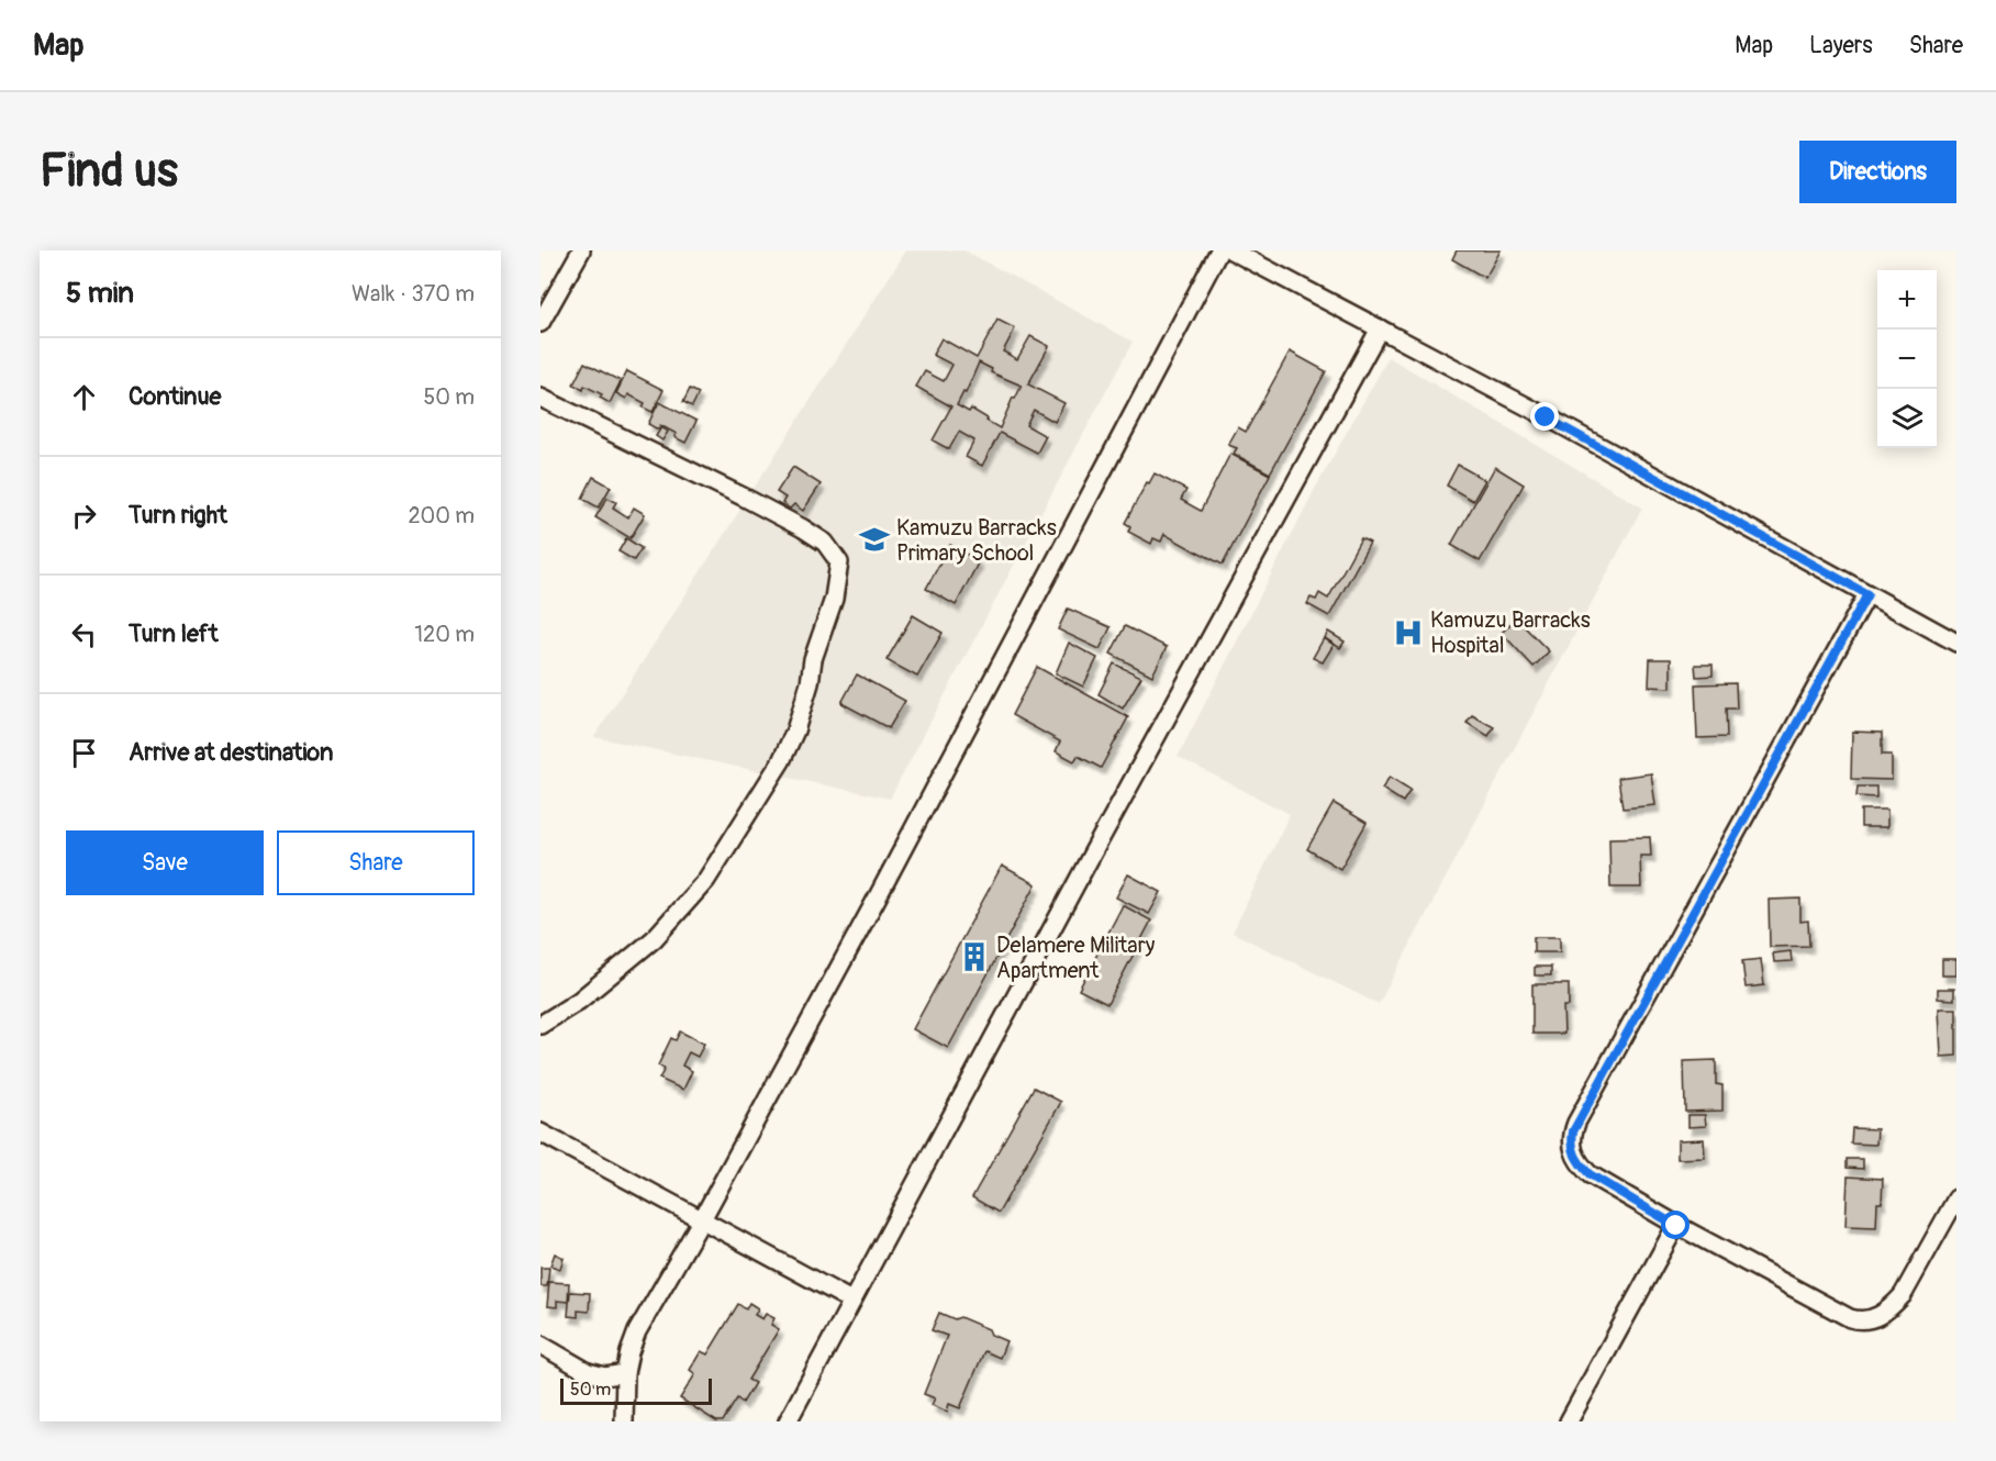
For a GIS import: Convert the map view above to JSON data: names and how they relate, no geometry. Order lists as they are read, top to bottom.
{
  "places": {
    "school or university": ["Kamuzu Barracks Primary School"],
    "hospital": ["Kamuzu Barracks Hospital"],
    "building": ["Delamere Military Apartment"]
  },
  "scale_bar": "50 m",
  "page": {
    "header": "Map",
    "nav": ["Map", "Layers", "Share"],
    "buttons": [
      "Directions",
      ["Save", "Share"]
    ],
    "title": "Find us",
    "heading": ["5 min", "Walk · 370 m"],
    "map_buttons": ["+", "−"],
    "list": [
      ["Continue", "50 m"],
      ["Turn right", "200 m"],
      ["Turn left", "120 m"],
      "Arrive at destination"
    ],
    "scale": "50 m"
  }
}
